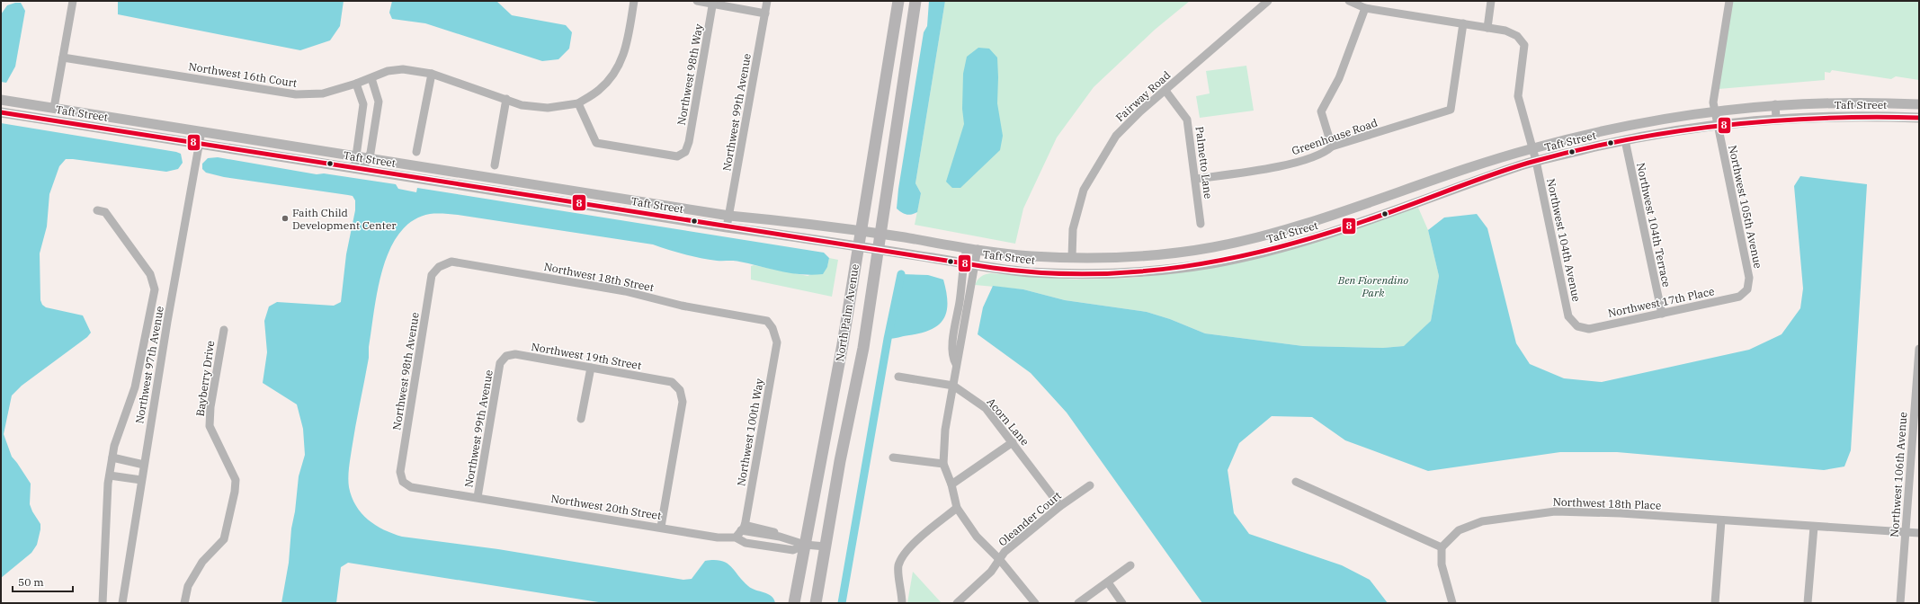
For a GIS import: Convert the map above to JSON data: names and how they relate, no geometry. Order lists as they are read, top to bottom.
{
  "streets": {
    "main road": ["North Palm Avenue"],
    "street": [
      "Northwest 16th Court",
      "Northwest 98th Way",
      "Fairway Road",
      "Taft Street",
      "Northwest 99th Avenue",
      "Greenhouse Road",
      "Palmetto Lane",
      "Northwest 105th Avenue",
      "Northwest 104th Terrace",
      "Northwest 104th Avenue",
      "Northwest 18th Street",
      "Northwest 17th Place",
      "Northwest 19th Street",
      "Northwest 97th Avenue",
      "Northwest 98th Avenue",
      "Bayberry Drive",
      "Acorn Lane",
      "Northwest 100th Way",
      "Northwest 106th Avenue",
      "Northwest 18th Place",
      "Northwest 20th Street",
      "Oleander Court"
    ]
  },
  "crossings": [
    ["Northwest 16th Court", "Northwest 98th Way"],
    ["Fairway Road", "Taft Street"],
    ["Fairway Road", "Palmetto Lane"],
    ["Taft Street", "Northwest 99th Avenue"],
    ["Taft Street", "Northwest 105th Avenue"],
    ["Taft Street", "Northwest 104th Terrace"],
    ["Taft Street", "Northwest 104th Avenue"],
    ["Taft Street", "North Palm Avenue"],
    ["Taft Street", "Northwest 97th Avenue"],
    ["Northwest 99th Avenue", "Northwest 19th Street"],
    ["Northwest 99th Avenue", "Northwest 20th Street"],
    ["Greenhouse Road", "Palmetto Lane"],
    ["Northwest 105th Avenue", "Northwest 17th Place"],
    ["Northwest 104th Terrace", "Northwest 17th Place"],
    ["Northwest 104th Avenue", "Northwest 17th Place"],
    ["Northwest 18th Street", "Northwest 98th Avenue"],
    ["Northwest 18th Street", "Northwest 100th Way"],
    ["North Palm Avenue", "Northwest 20th Street"],
    ["Northwest 19th Street", "Northwest 20th Street"],
    ["Northwest 98th Avenue", "Northwest 20th Street"],
    ["Acorn Lane", "Oleander Court"],
    ["Northwest 100th Way", "Northwest 20th Street"],
    ["Northwest 106th Avenue", "Northwest 18th Place"]
  ],
  "parks": ["Ben Fiorendino Park"],
  "places": ["Faith Child Development Center"],
  "lines": ["transit line 8"],
  "scale_bar": "50 m"
}
